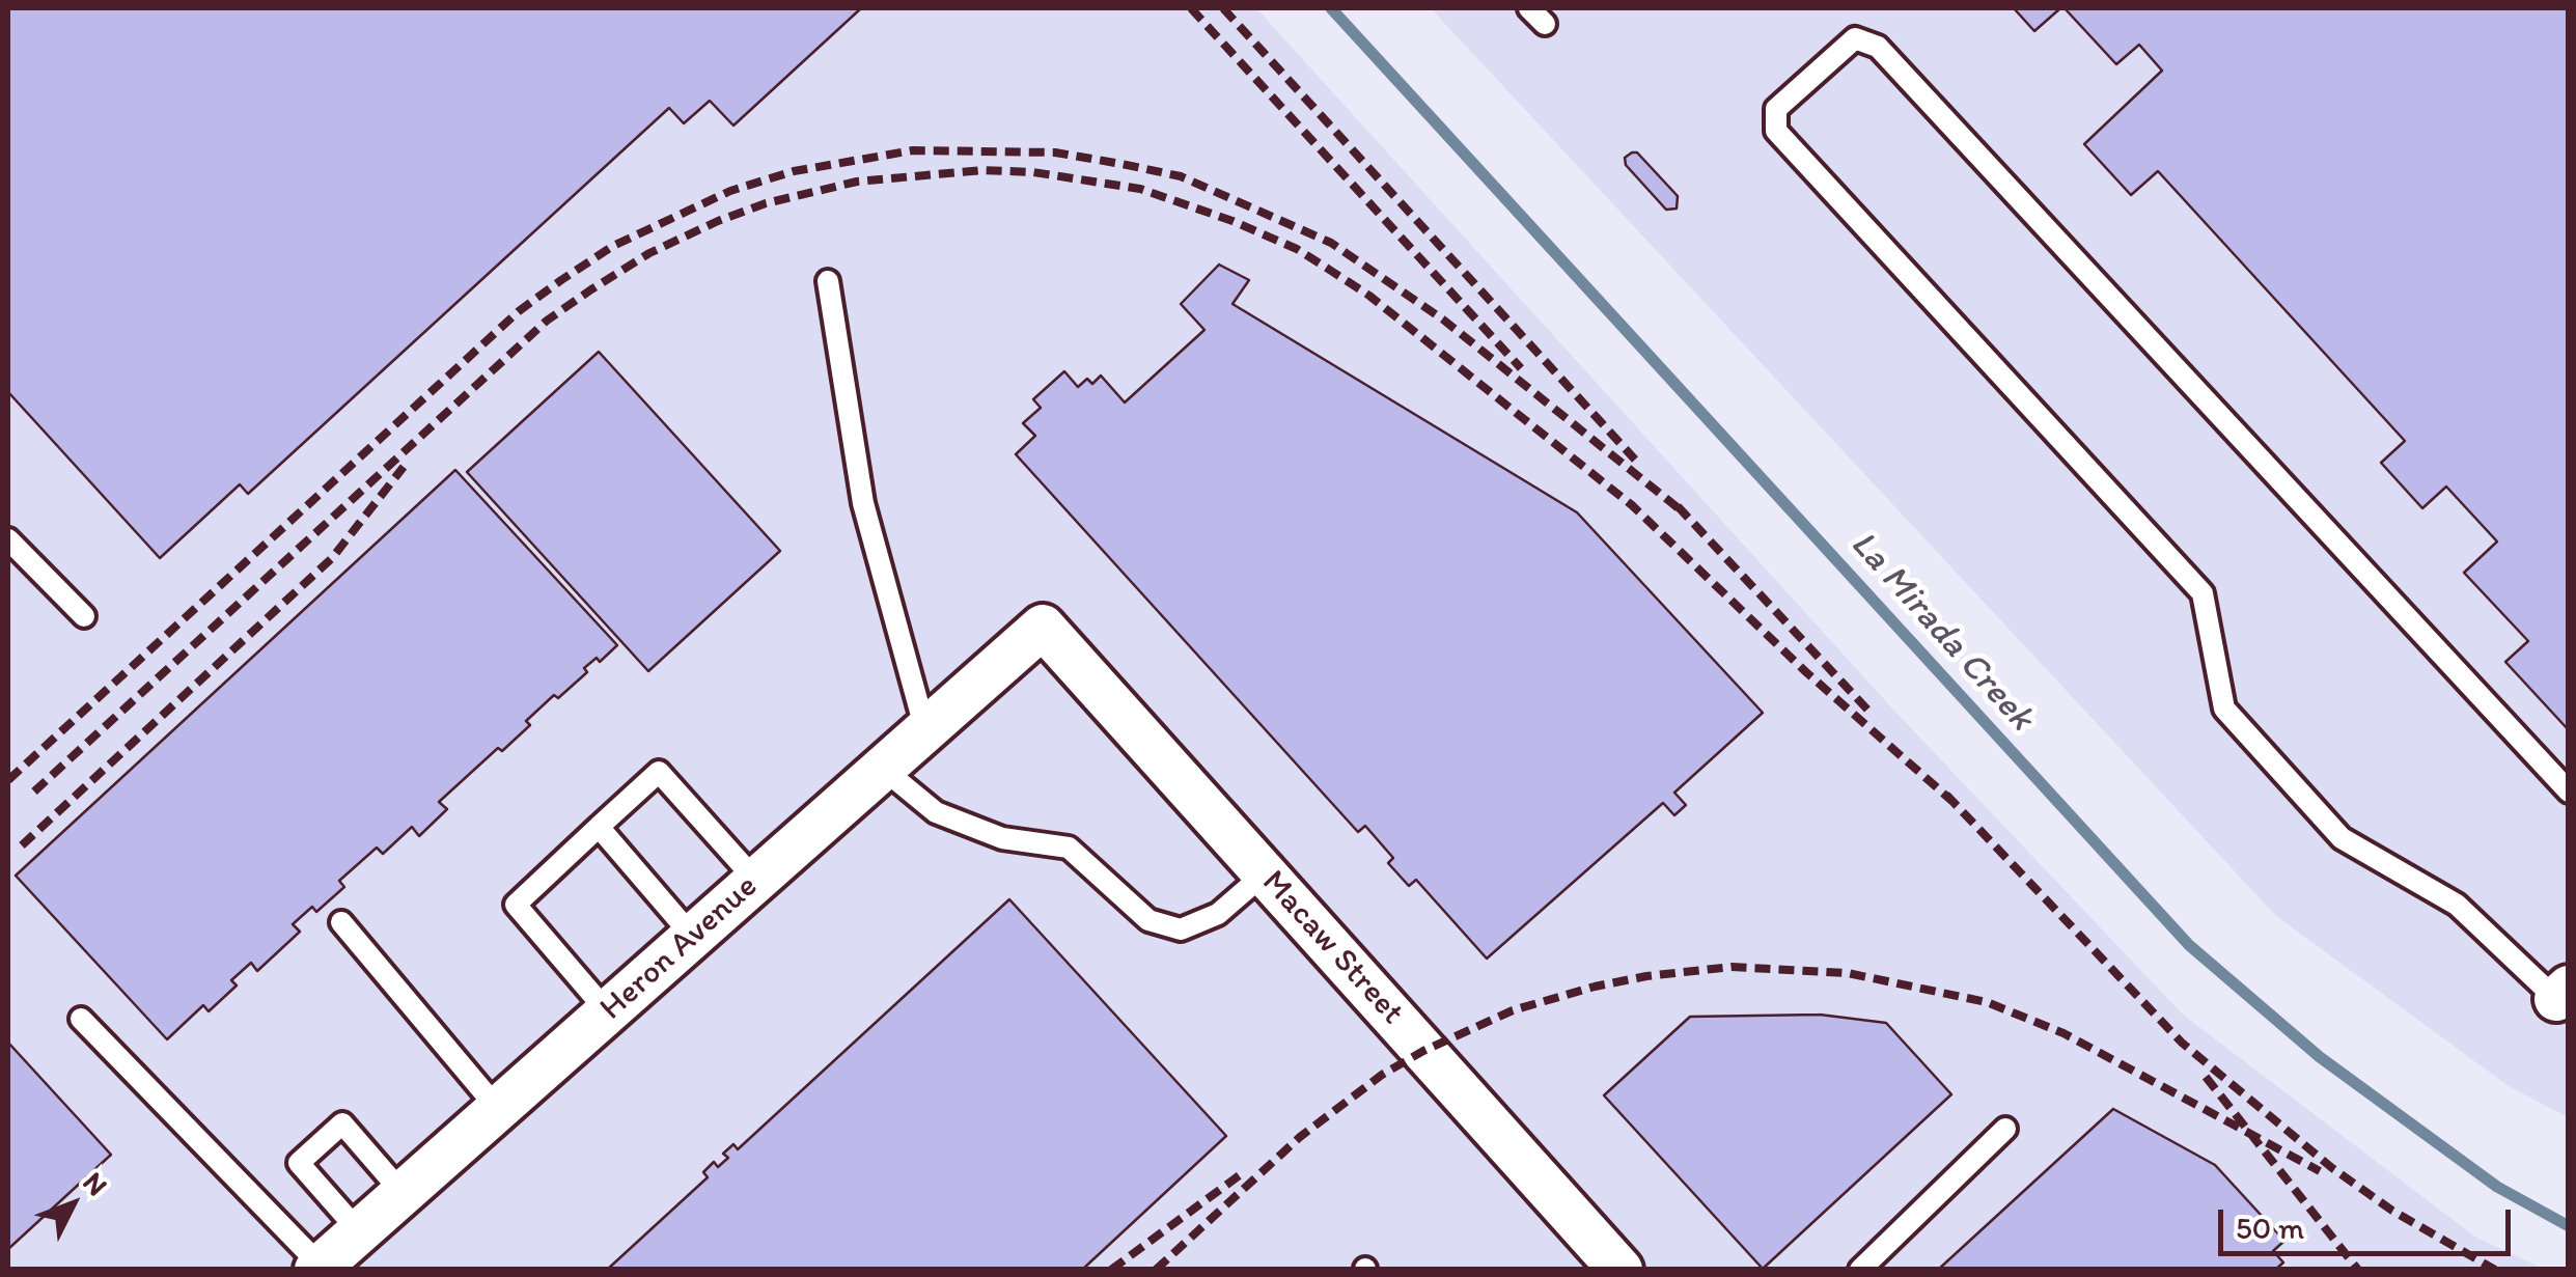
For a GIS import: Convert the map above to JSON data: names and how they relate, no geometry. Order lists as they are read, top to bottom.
{
  "streets": {
    "street": ["Heron Avenue", "Macaw Street"]
  },
  "crossings": [
    ["Heron Avenue", "Macaw Street"]
  ],
  "water": ["La Mirada Creek"],
  "scale_bar": "50 m",
  "north": "top right"
}
